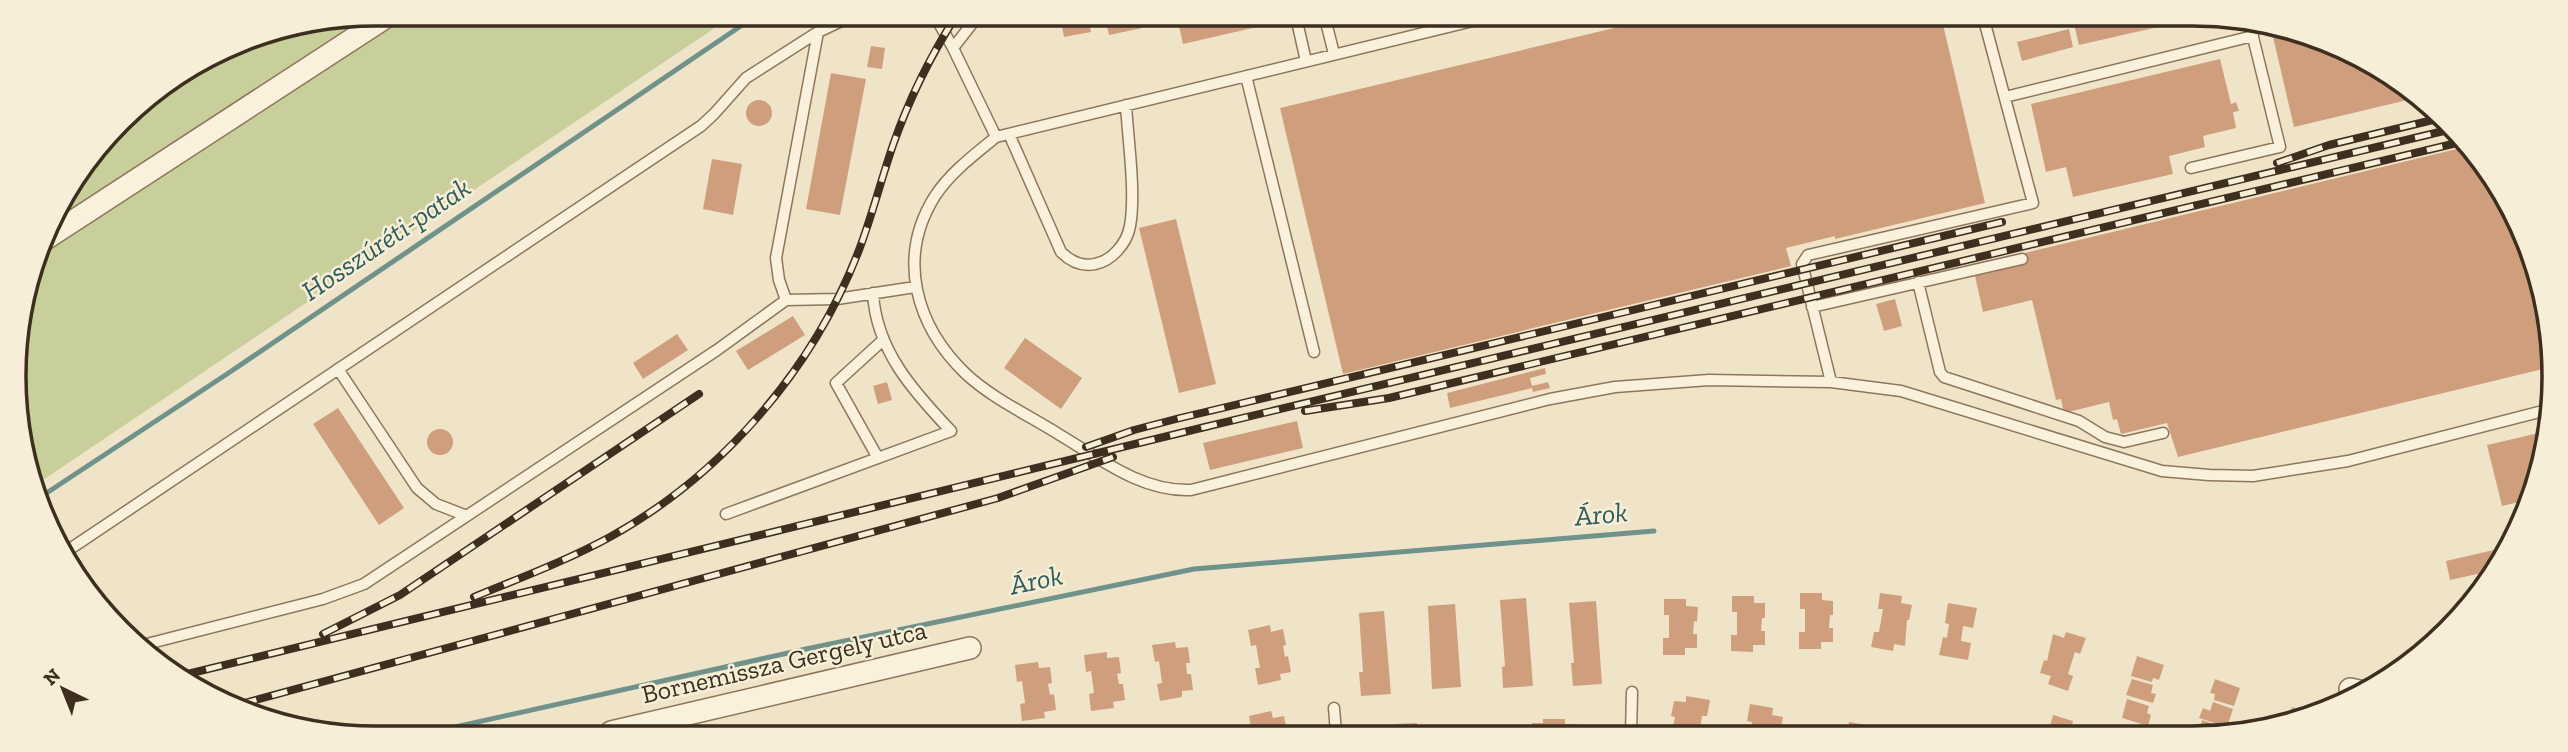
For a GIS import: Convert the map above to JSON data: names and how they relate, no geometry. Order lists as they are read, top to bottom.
{
  "streets": {
    "street": ["Bornemissza Gergely utca"]
  },
  "water": ["Hosszúréti-patak", "Árok"],
  "north": "top left"
}
